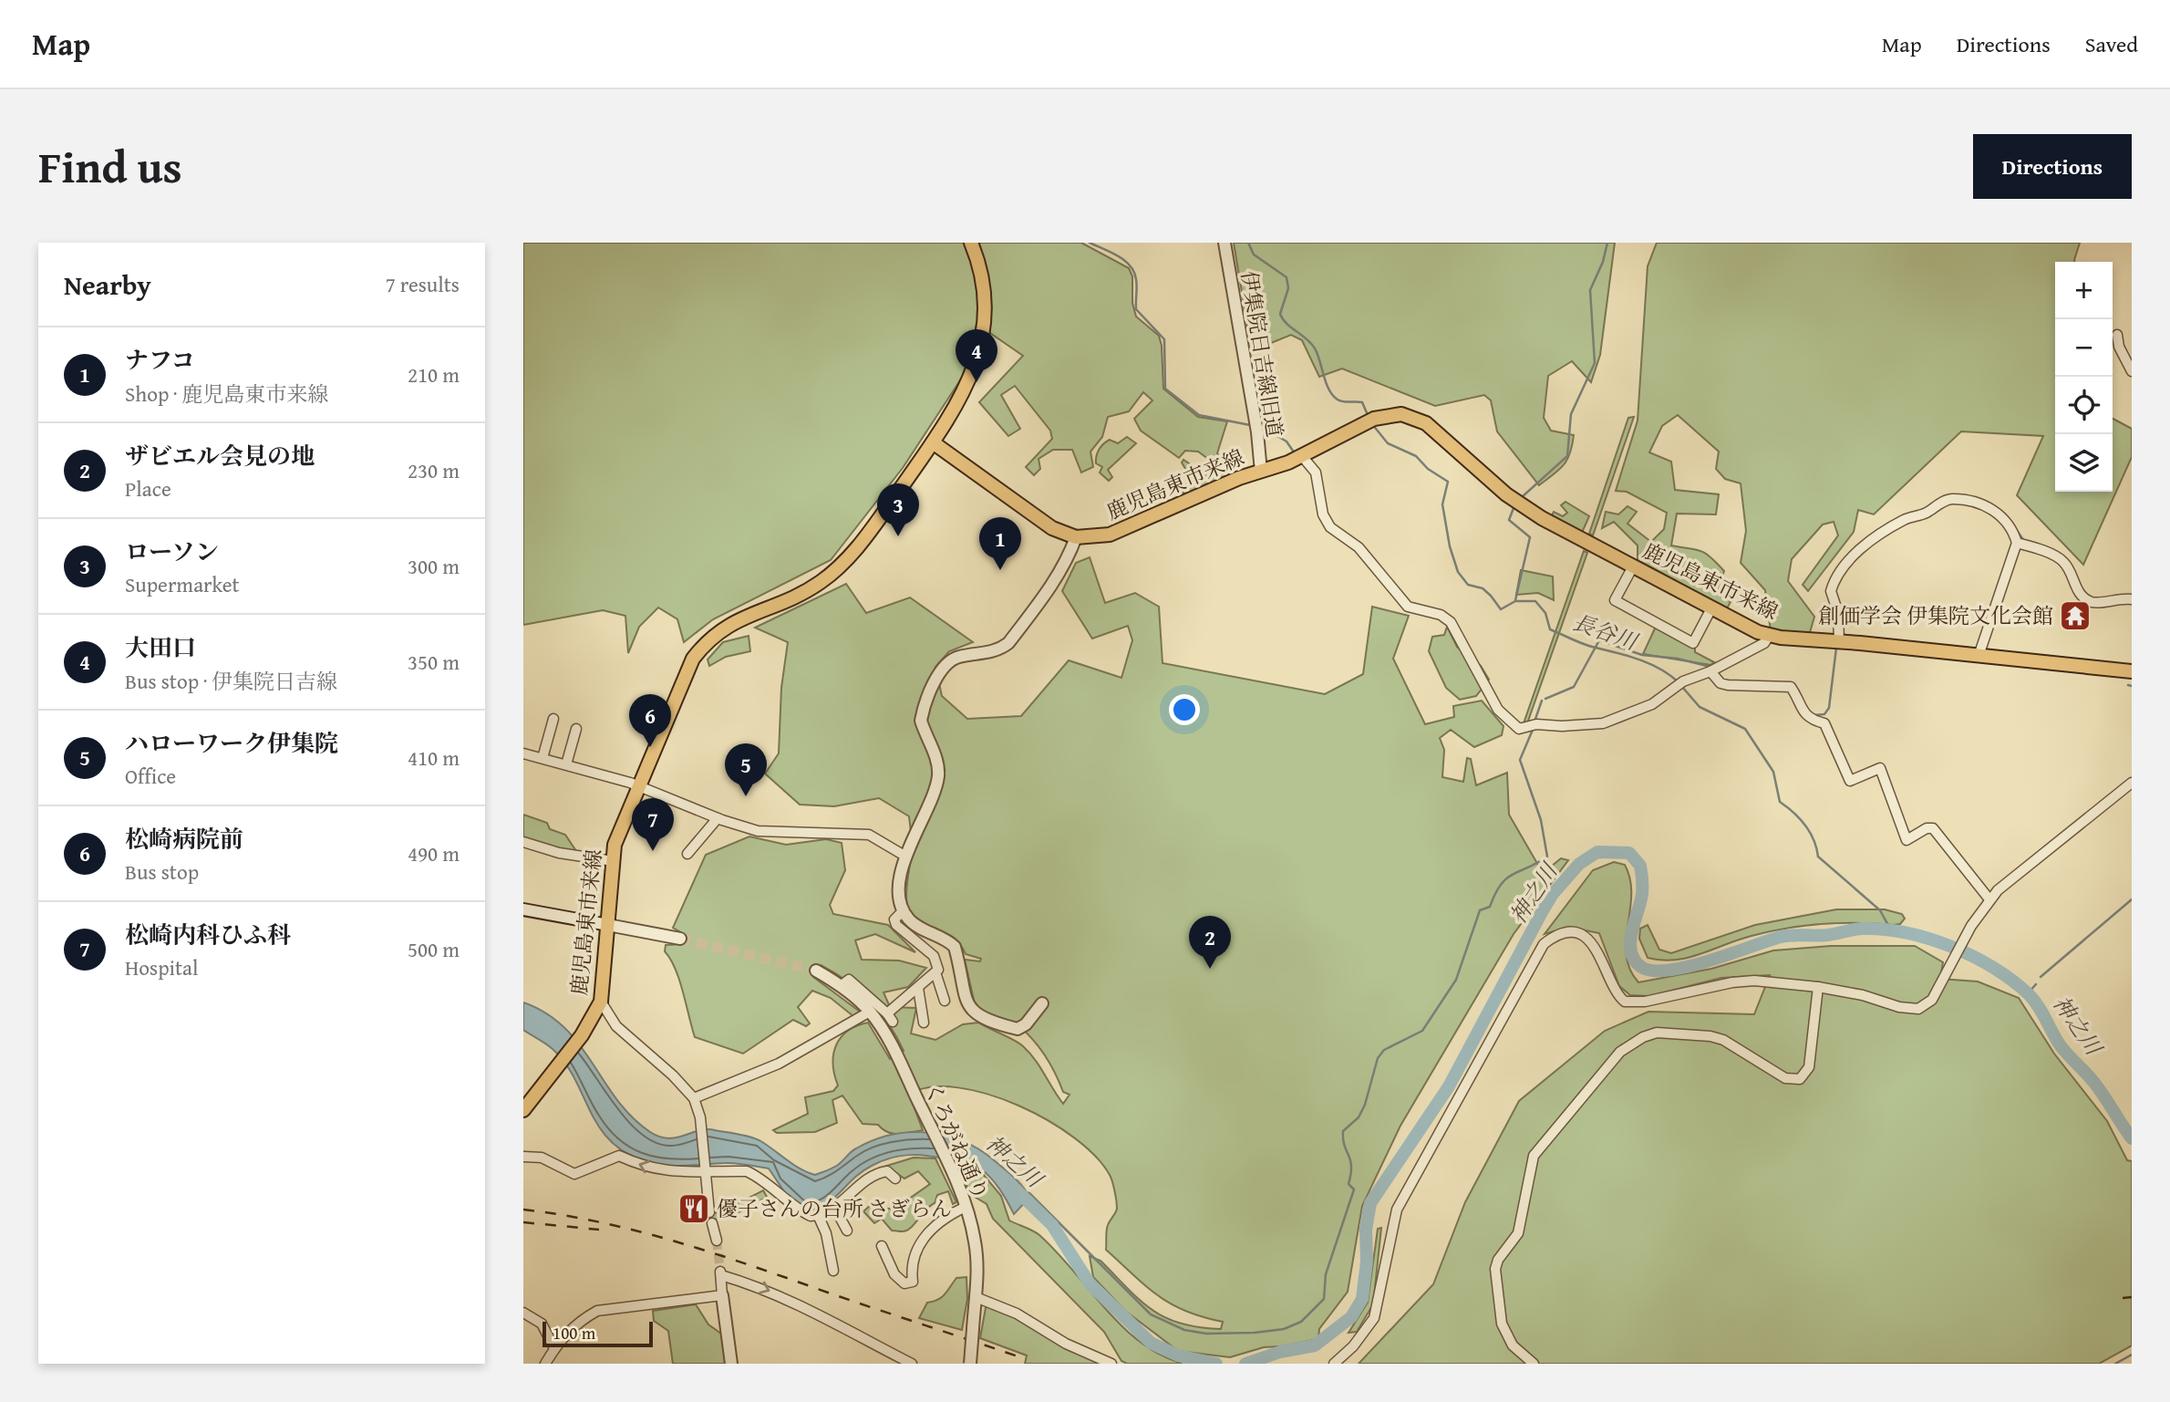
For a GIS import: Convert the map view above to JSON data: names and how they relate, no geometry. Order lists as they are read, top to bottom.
{
  "streets": {
    "main road": ["鹿児島東市来線"],
    "street": ["伊集院日吉線旧道", "くろがね通り"]
  },
  "crossings": [
    ["伊集院日吉線旧道", "鹿児島東市来線"]
  ],
  "water": ["長谷川", "神之川"],
  "places": {
    "temple": ["創価学会 伊集院文化会館"],
    "restaurant": ["優子さんの台所 さぎらん"]
  },
  "scale_bar": "100 m",
  "page": {
    "header": "Map",
    "nav": ["Map", "Directions", "Saved"],
    "title": "Find us",
    "buttons": "Directions",
    "heading": ["Nearby", "7 results"],
    "map_buttons": ["+", "−"],
    "list": [
      {
        "mark": "1",
        "name": "ナフコ",
        "note": "Shop · 鹿児島東市来線",
        "value": "210 m"
      },
      {
        "mark": "2",
        "name": "ザビエル会見の地",
        "note": "Place",
        "value": "230 m"
      },
      {
        "mark": "3",
        "name": "ローソン",
        "note": "Supermarket",
        "value": "300 m"
      },
      {
        "mark": "4",
        "name": "大田口",
        "note": "Bus stop · 伊集院日吉線",
        "value": "350 m"
      },
      {
        "mark": "5",
        "name": "ハローワーク伊集院",
        "note": "Office",
        "value": "410 m"
      },
      {
        "mark": "6",
        "name": "松崎病院前",
        "note": "Bus stop",
        "value": "490 m"
      },
      {
        "mark": "7",
        "name": "松崎内科ひふ科",
        "note": "Hospital",
        "value": "500 m"
      }
    ],
    "pins": [
      "4",
      "3",
      "1",
      "6",
      "5",
      "7",
      "2"
    ],
    "scale": "100 m"
  }
}
